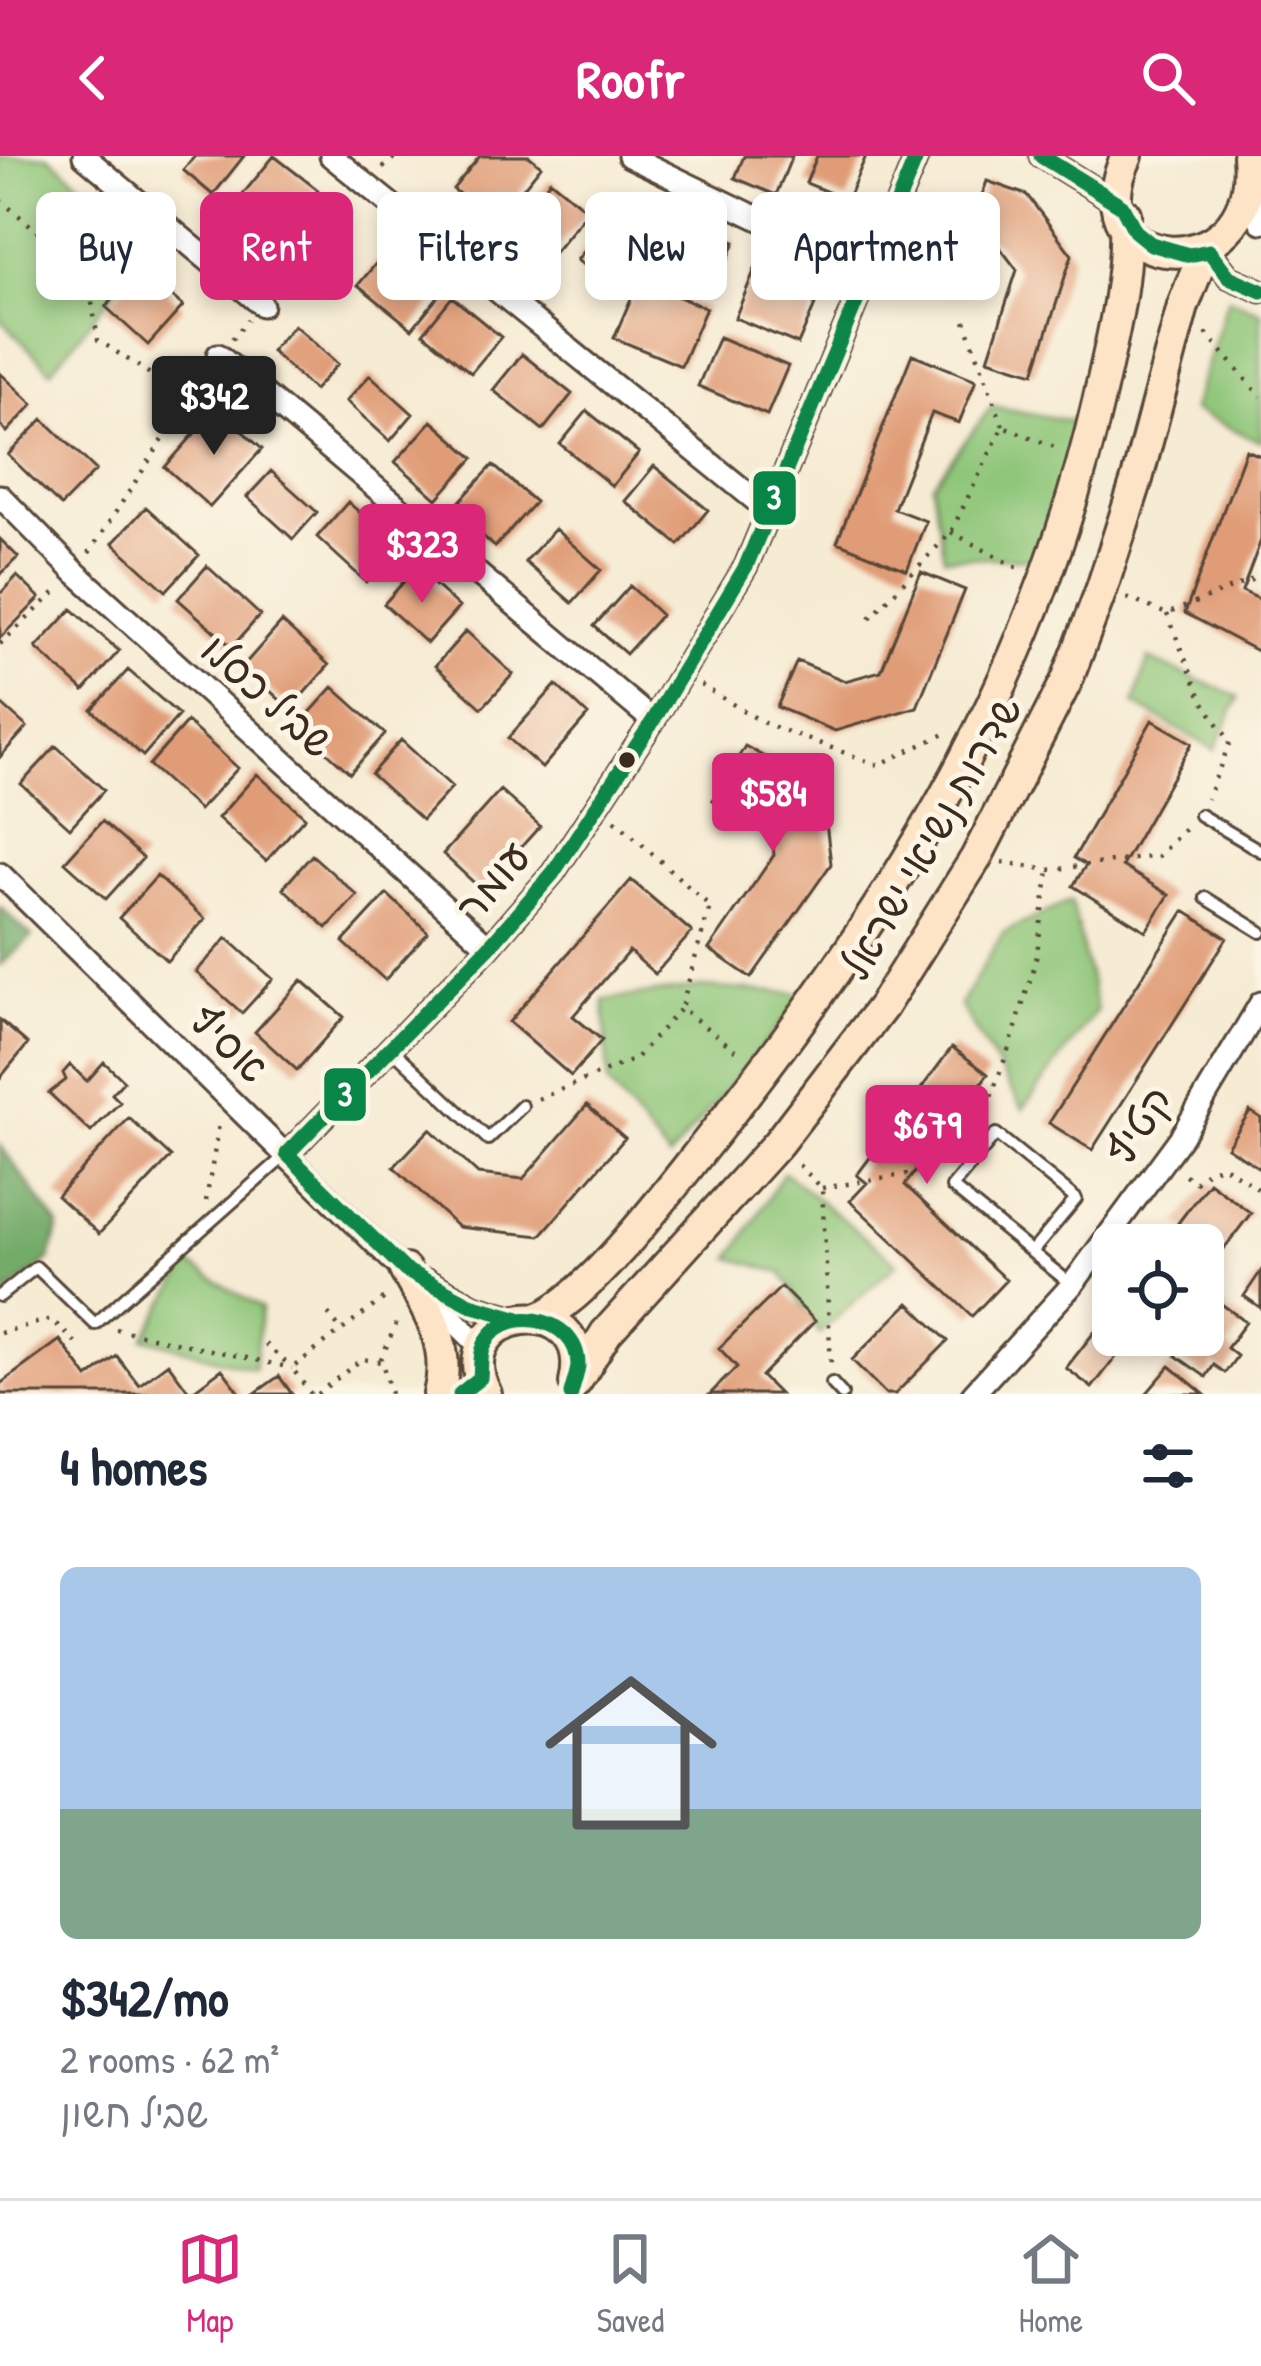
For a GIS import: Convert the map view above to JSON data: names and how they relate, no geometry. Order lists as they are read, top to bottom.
{
  "streets": {
    "street": [
      "שביל כסלו",
      "שדרות נשיאי ישראל",
      "עומר",
      "אסיף",
      "קטיף"
    ]
  },
  "crossings": [
    ["שביל כסלו", "עומר"],
    ["שדרות נשיאי ישראל", "אסיף"],
    ["עומר", "אסיף"]
  ],
  "lines": ["transit line 3"],
  "page": {
    "header": "Roofr",
    "chip": [
      "Buy",
      "Rent",
      "Filters",
      "New",
      "Apartment"
    ],
    "price": [
      "$342",
      "$323",
      "$584",
      "$679"
    ],
    "heading": "4 homes",
    "list": [
      {
        "name": "$342/mo",
        "note": "2 rooms · 62 m² · שביל חשון"
      }
    ],
    "tabs": ["Map", "Saved", "Home"]
  }
}
